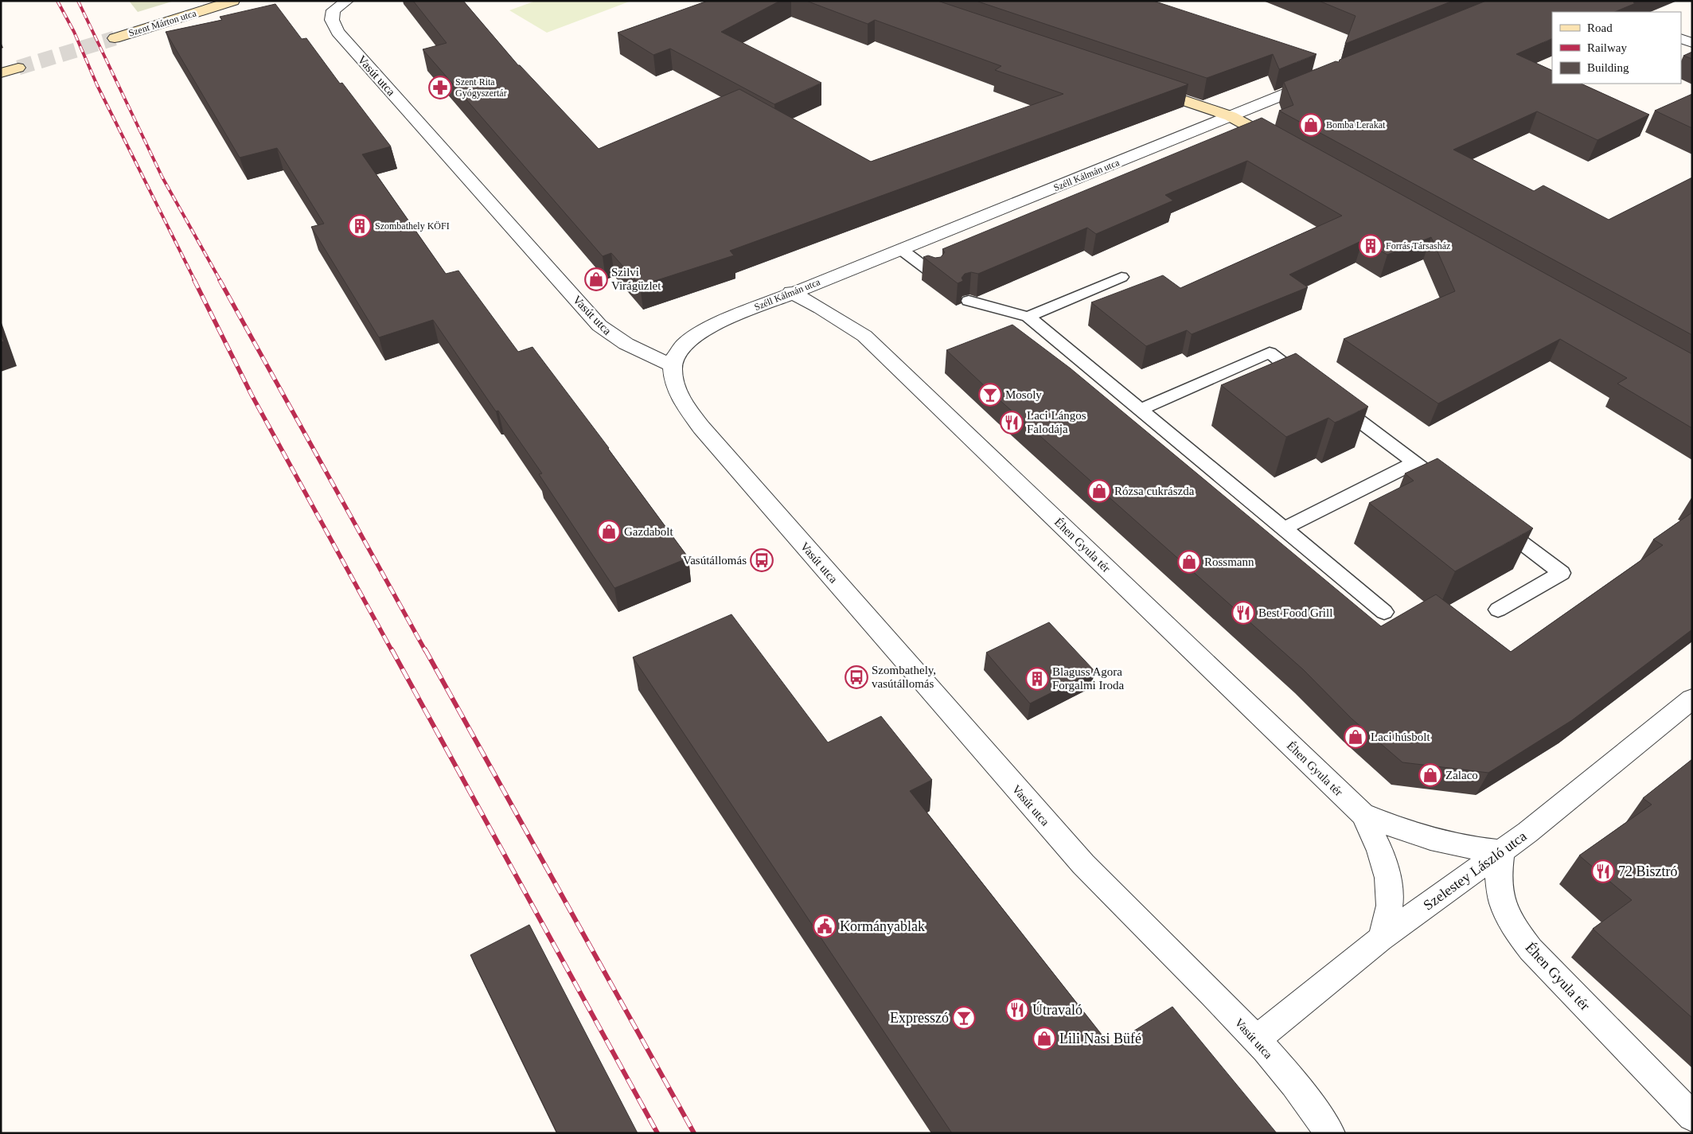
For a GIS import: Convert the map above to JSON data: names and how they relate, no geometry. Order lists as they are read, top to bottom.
{
  "streets": {
    "street": [
      "Szent Márton utca",
      "Vasút utca",
      "Széll Kálmán utca",
      "Éhen Gyula tér",
      "Szelestey László utca"
    ]
  },
  "crossings": [
    ["Vasút utca", "Széll Kálmán utca"],
    ["Vasút utca", "Szelestey László utca"],
    ["Széll Kálmán utca", "Éhen Gyula tér"],
    ["Éhen Gyula tér", "Szelestey László utca"]
  ],
  "places": {
    "pharmacy": ["Szent Rita Gyógyszertár"],
    "shop": [
      "Bomba Lerakat",
      "Szilvi Virágüzlet",
      "Rózsa cukrászda",
      "Gazdabolt",
      "Rossmann",
      "Laci húsbolt",
      "Zalaco",
      "Lili Nasi Büfé"
    ],
    "building": ["Szombathely KÖFI", "Forrás Társasház", "Blaguss Agora Forgalmi Iroda"],
    "bar": ["Mosoly", "Expresszó"],
    "restaurant": [
      "Laci Lángos Falodája",
      "Best Food Grill",
      "72 Bisztró",
      "Útravaló"
    ],
    "bus stop": ["Vasútállomás", "Szombathely, vasútállomás"],
    "public building": ["Kormányablak"]
  },
  "legend": ["Road", "Railway", "Building"]
}
